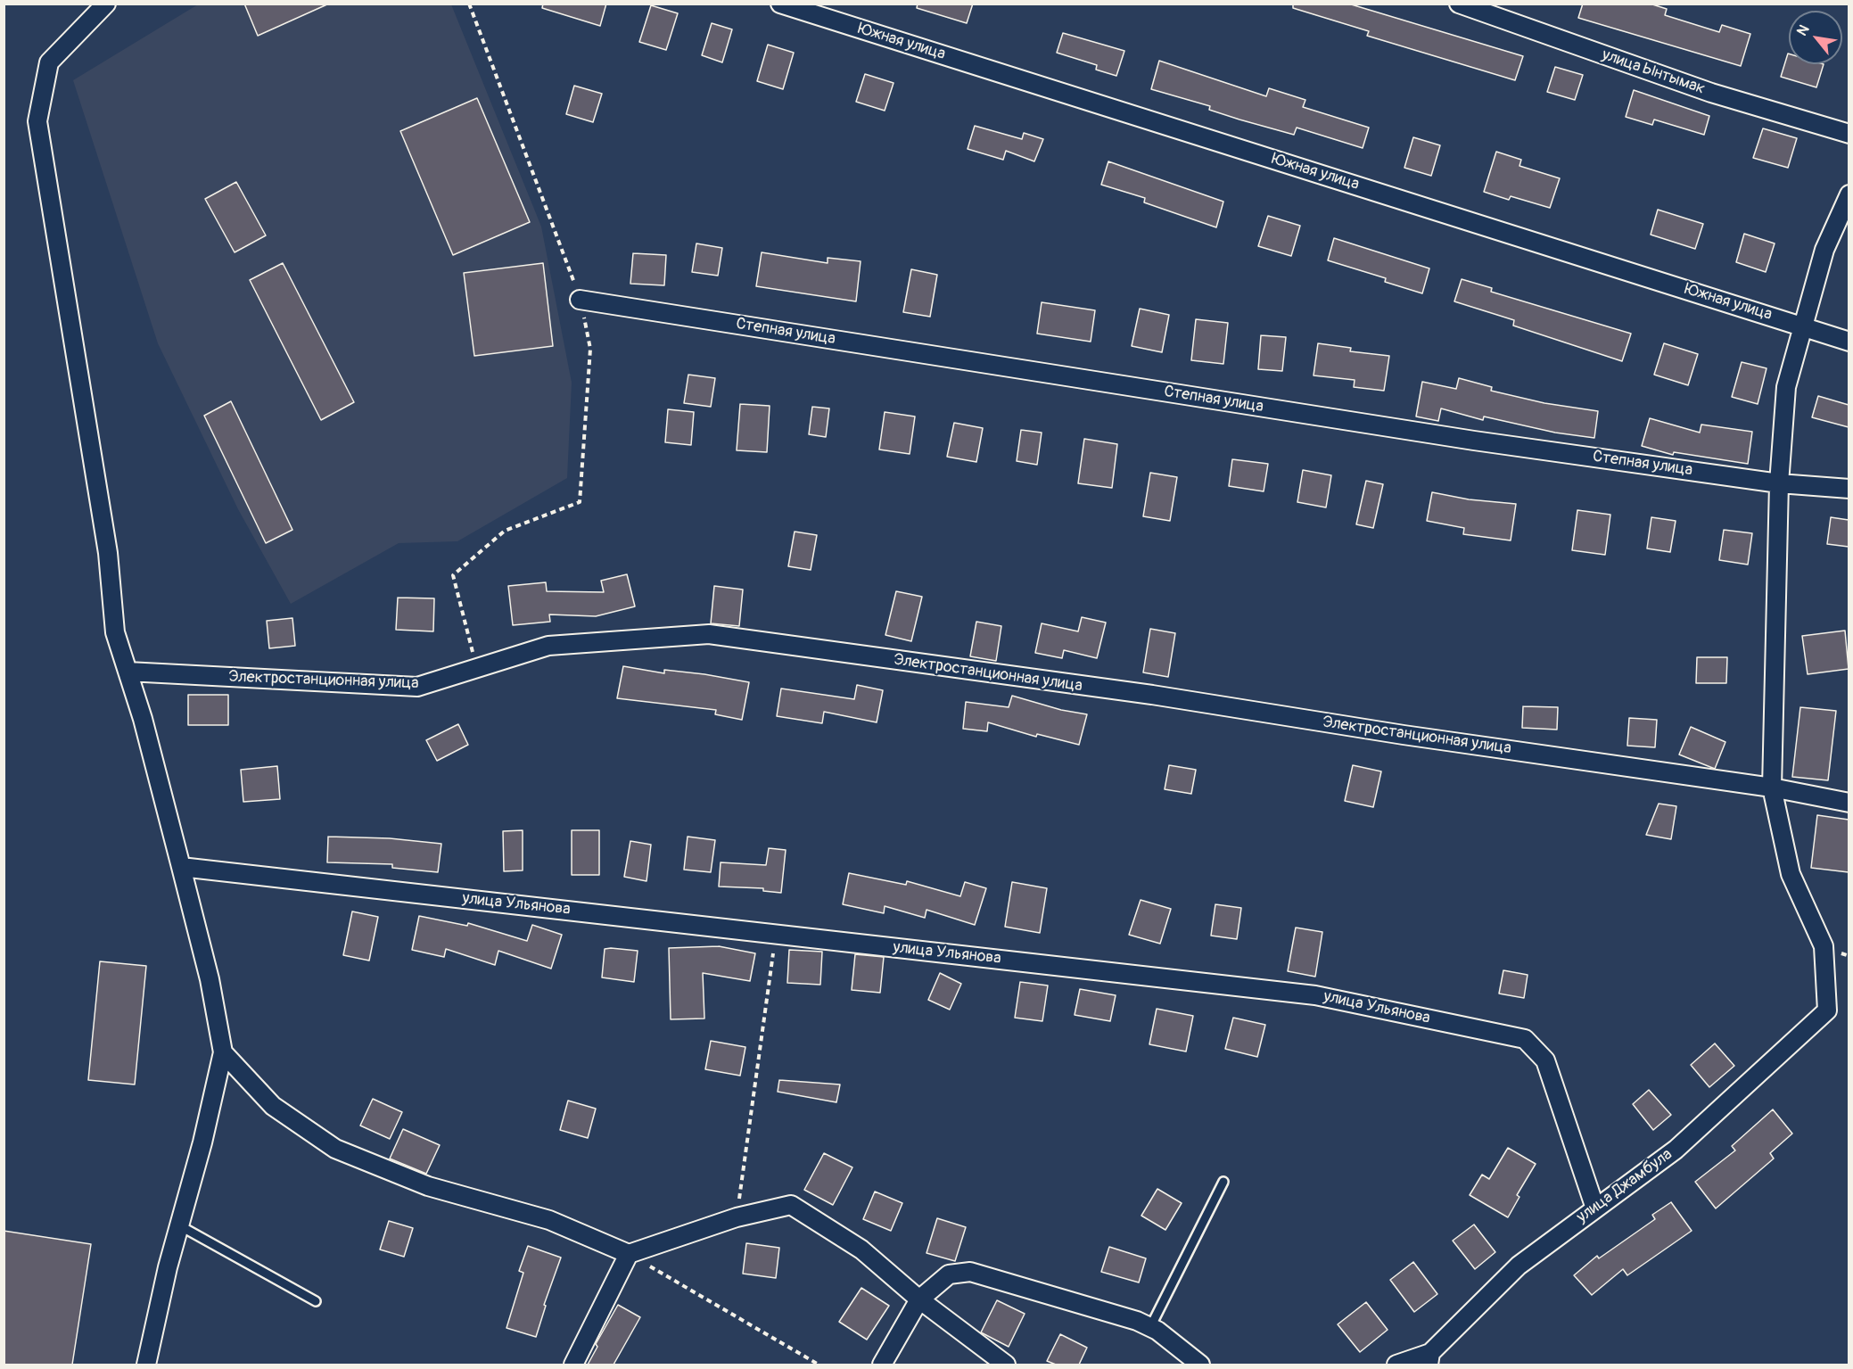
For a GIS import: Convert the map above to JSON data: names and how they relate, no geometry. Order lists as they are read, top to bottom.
{
  "streets": {
    "street": [
      "Южная улица",
      "улица Ынтымак",
      "Степная улица",
      "Электростанционная улица",
      "улица Ульянова",
      "улица Джамбула"
    ]
  },
  "crossings": [
    ["Электростанционная улица", "улица Джамбула"],
    ["улица Ульянова", "улица Джамбула"]
  ],
  "north": "top left"
}
